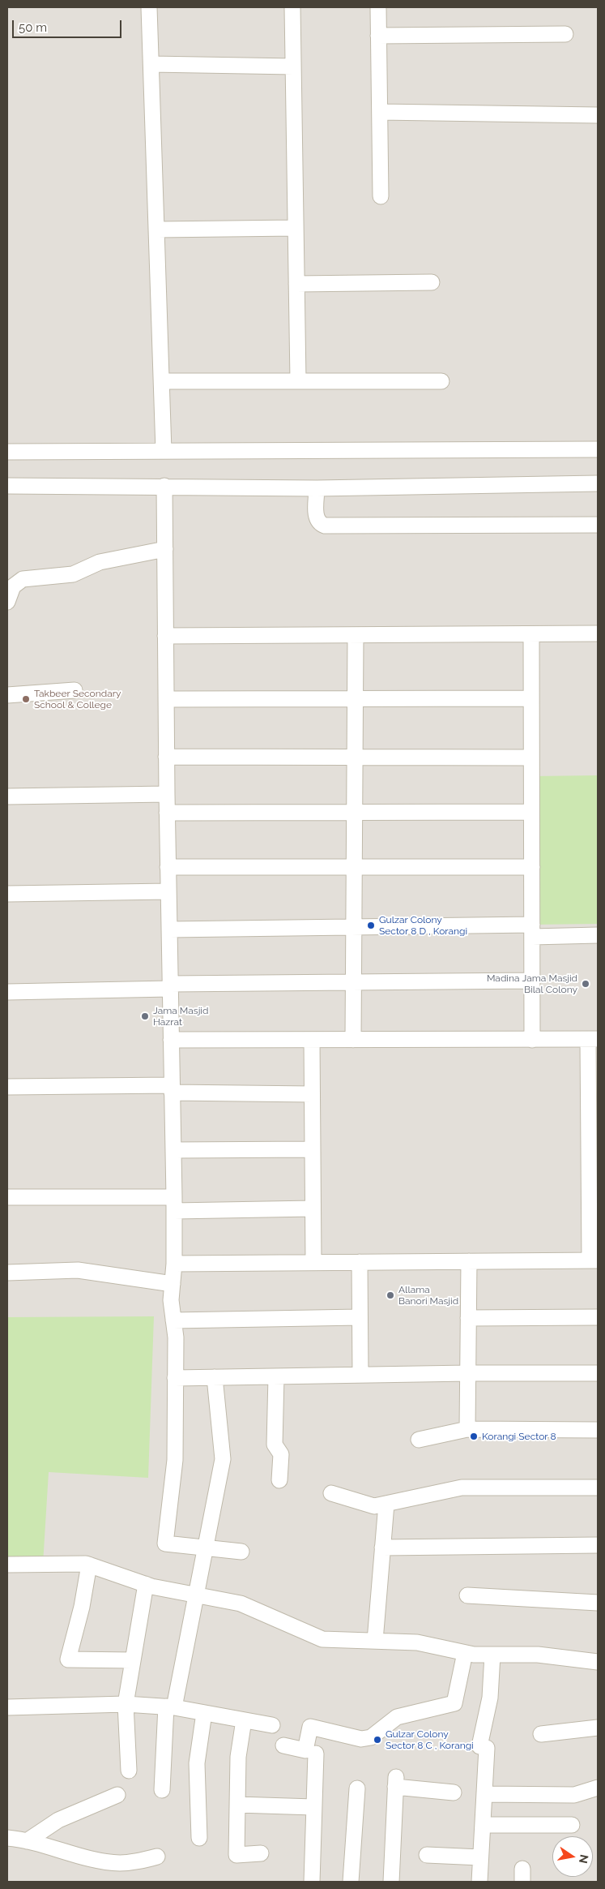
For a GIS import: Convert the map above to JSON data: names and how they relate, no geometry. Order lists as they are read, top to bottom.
{
  "places": [
    "Takbeer Secondary School & College",
    "Gulzar Colony Sector 8 D , Korangi",
    "Madina Jama Masjid Bilal Colony",
    "Jama Masjid Hazrat",
    "Allama Banori Masjid",
    "Korangi Sector 8",
    "Gulzar Colony Sector 8 C , Korangi"
  ],
  "scale_bar": "50 m",
  "north": "right"
}
